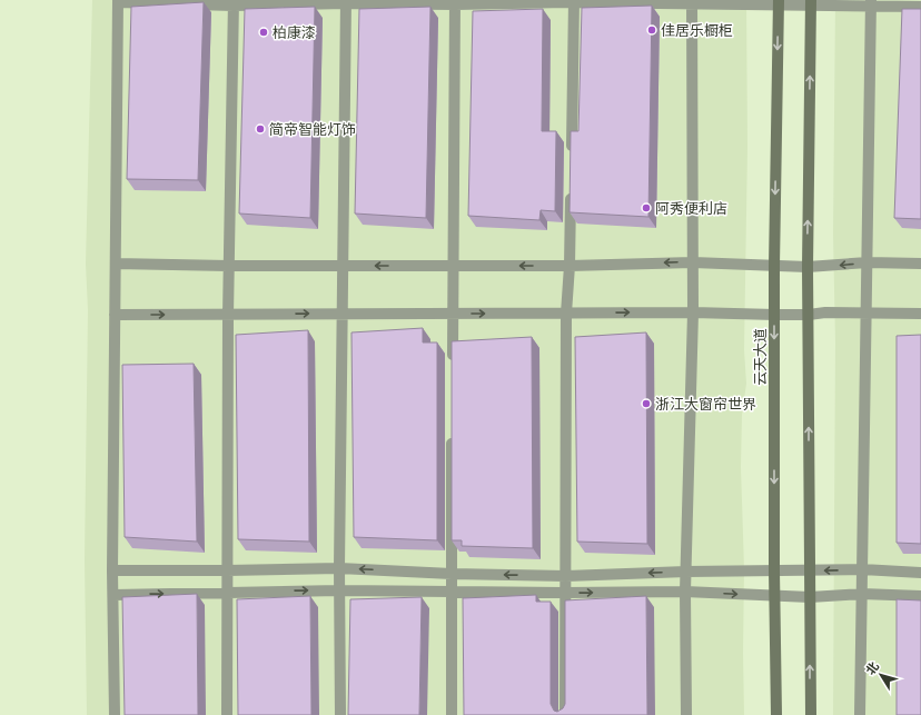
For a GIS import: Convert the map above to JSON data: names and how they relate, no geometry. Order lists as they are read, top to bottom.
{
  "streets": {
    "main road": ["云天大道"]
  },
  "places": [
    "佳居乐橱柜",
    "柏康漆",
    "简帝智能灯饰",
    "阿秀便利店",
    "浙江大窗帘世界"
  ],
  "north": "top left"
}
